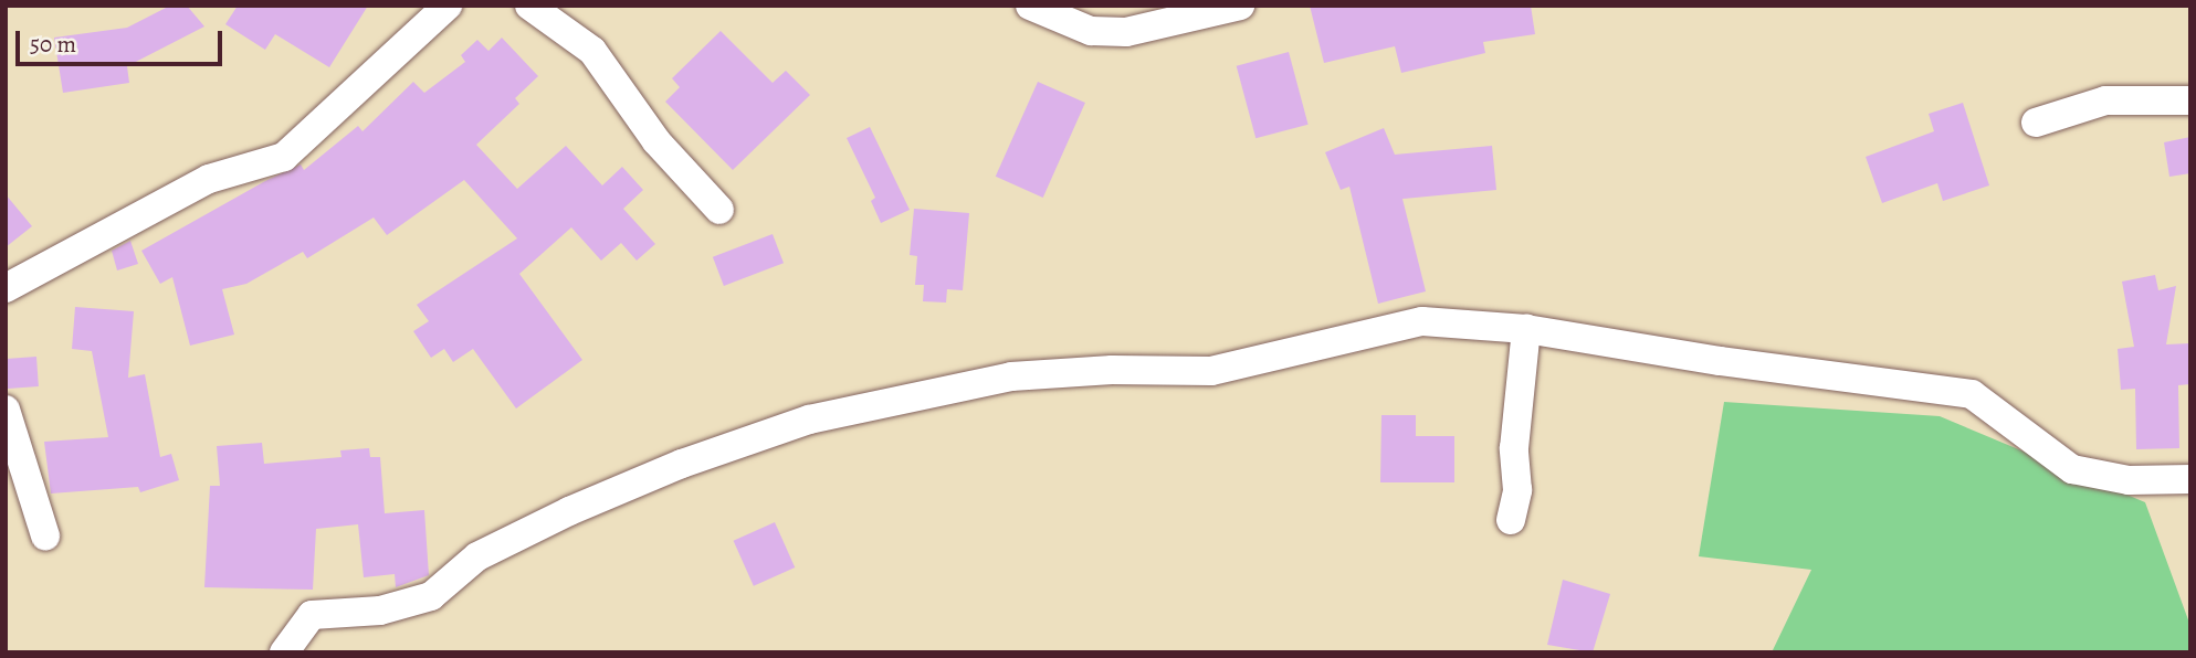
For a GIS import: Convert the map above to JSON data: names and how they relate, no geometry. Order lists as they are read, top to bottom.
{
  "scale_bar": "50 m"
}
